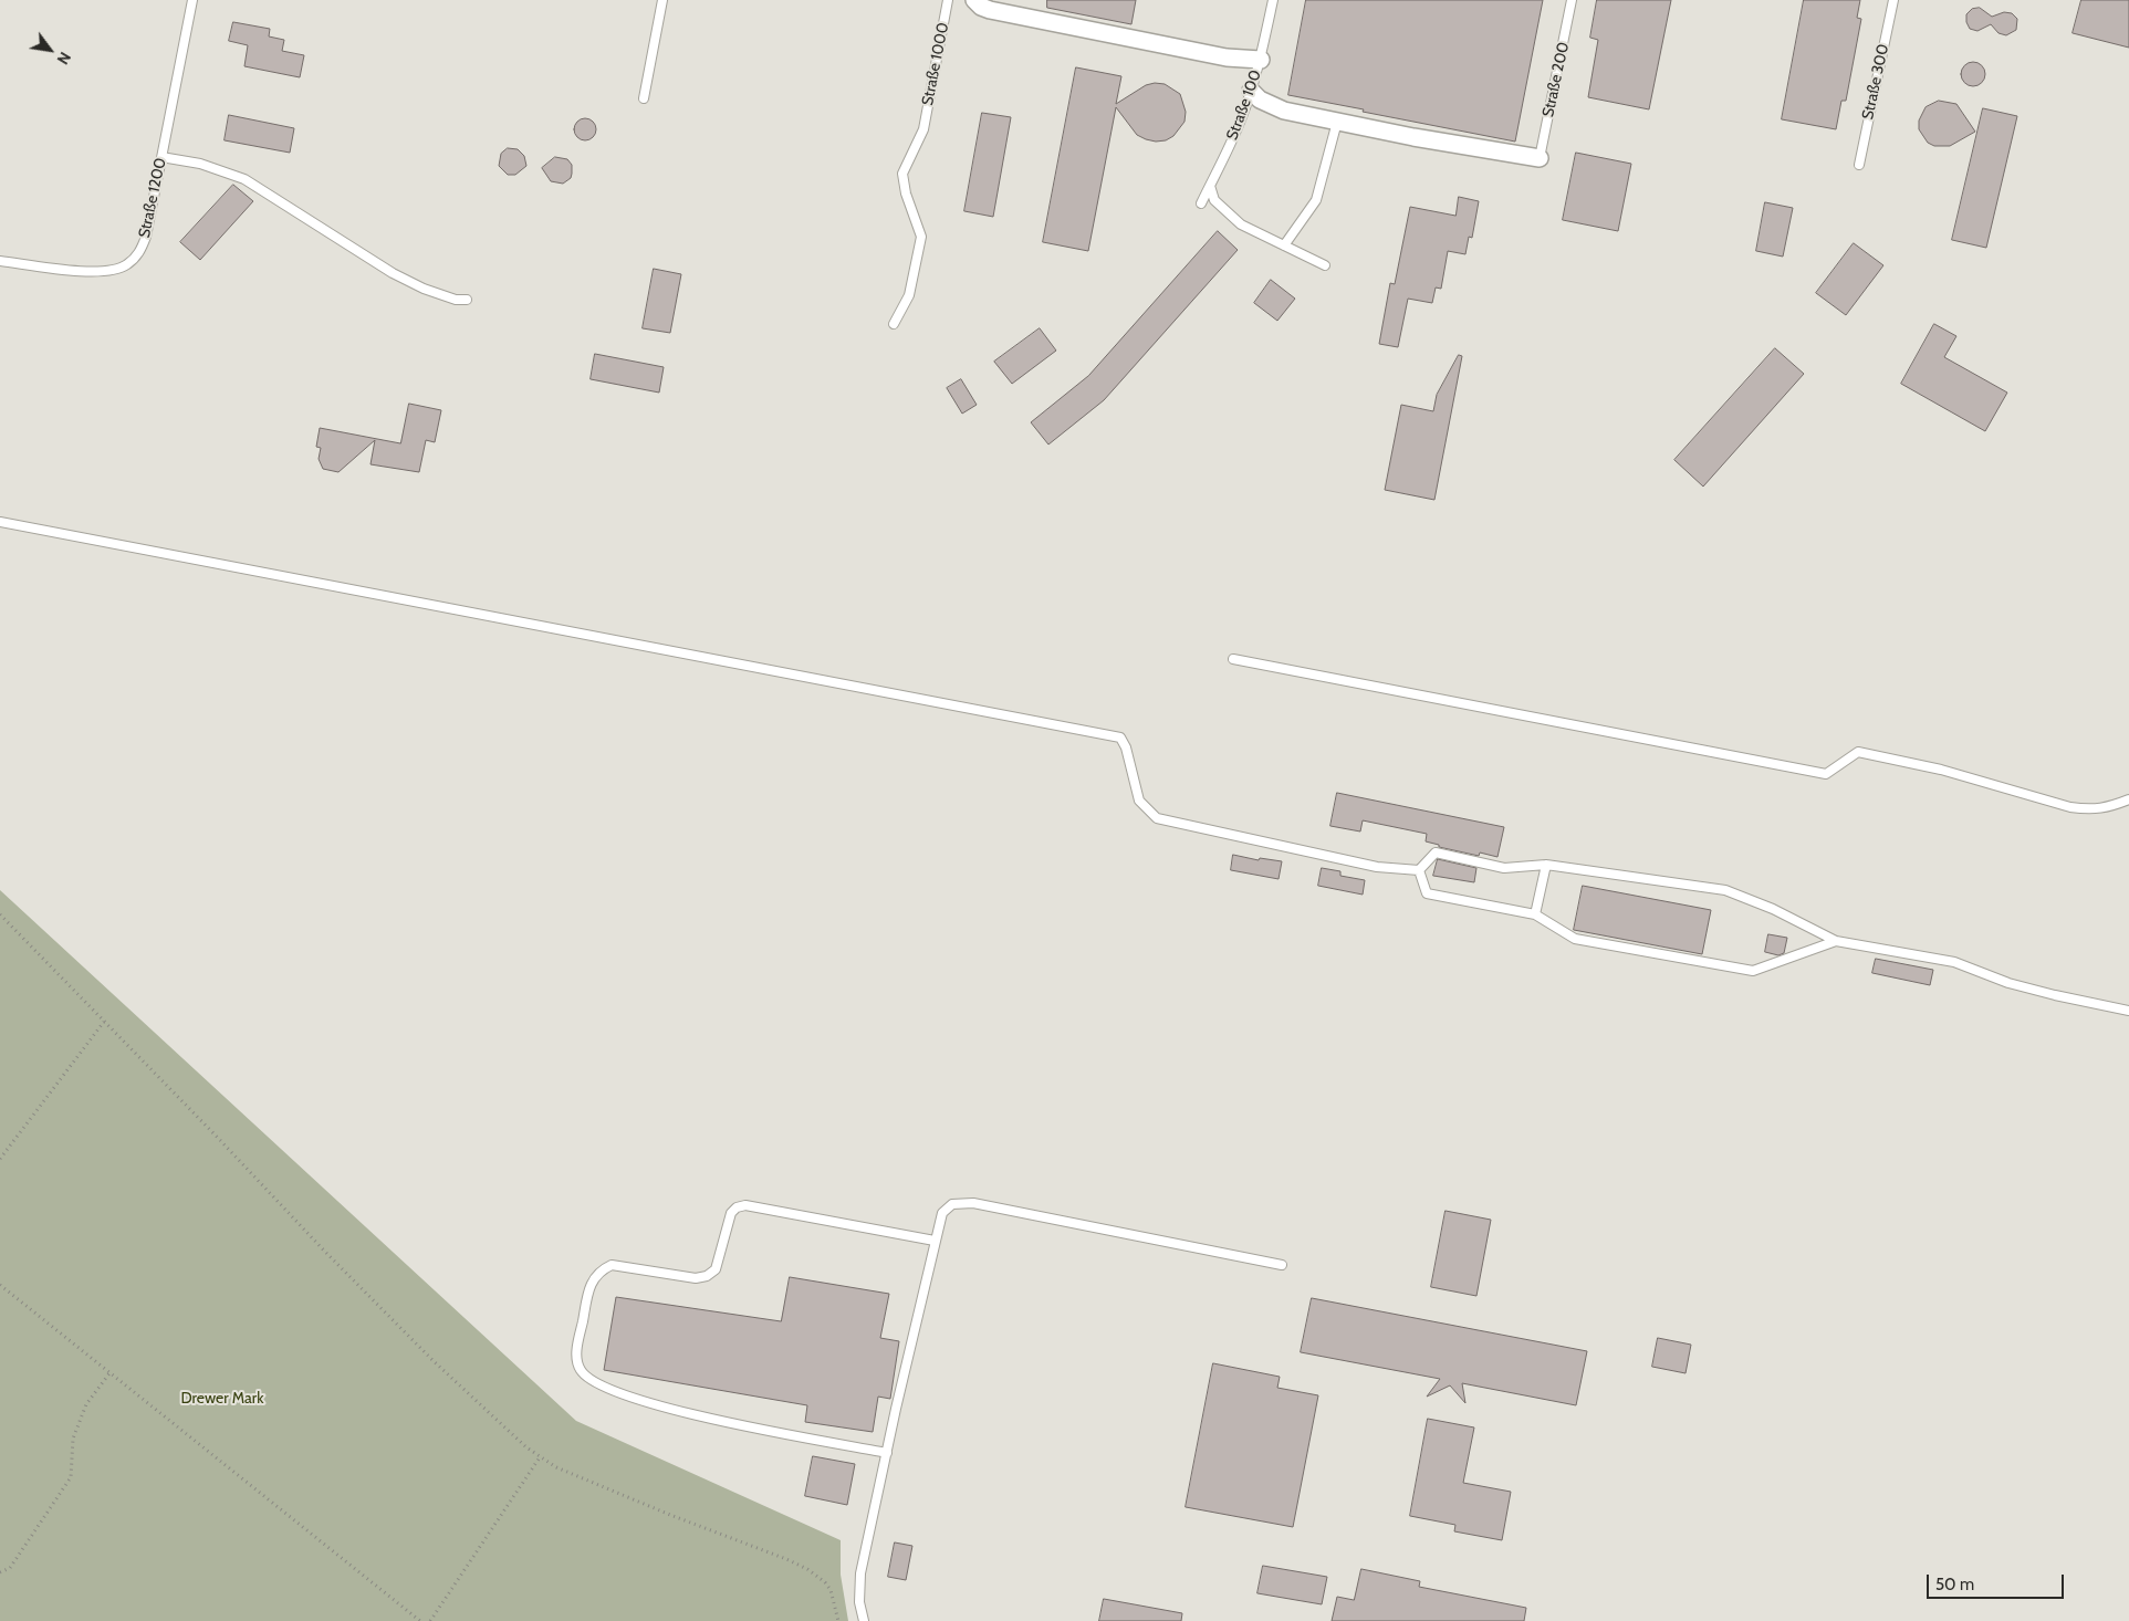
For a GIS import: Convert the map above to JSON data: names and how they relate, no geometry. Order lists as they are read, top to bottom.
{
  "streets": {
    "lane": [
      "Straße 1000",
      "Straße 200",
      "Straße 300",
      "Straße 100",
      "Straße 1200"
    ]
  },
  "parks": ["Drewer Mark"],
  "scale_bar": "50 m",
  "north": "bottom right"
}
